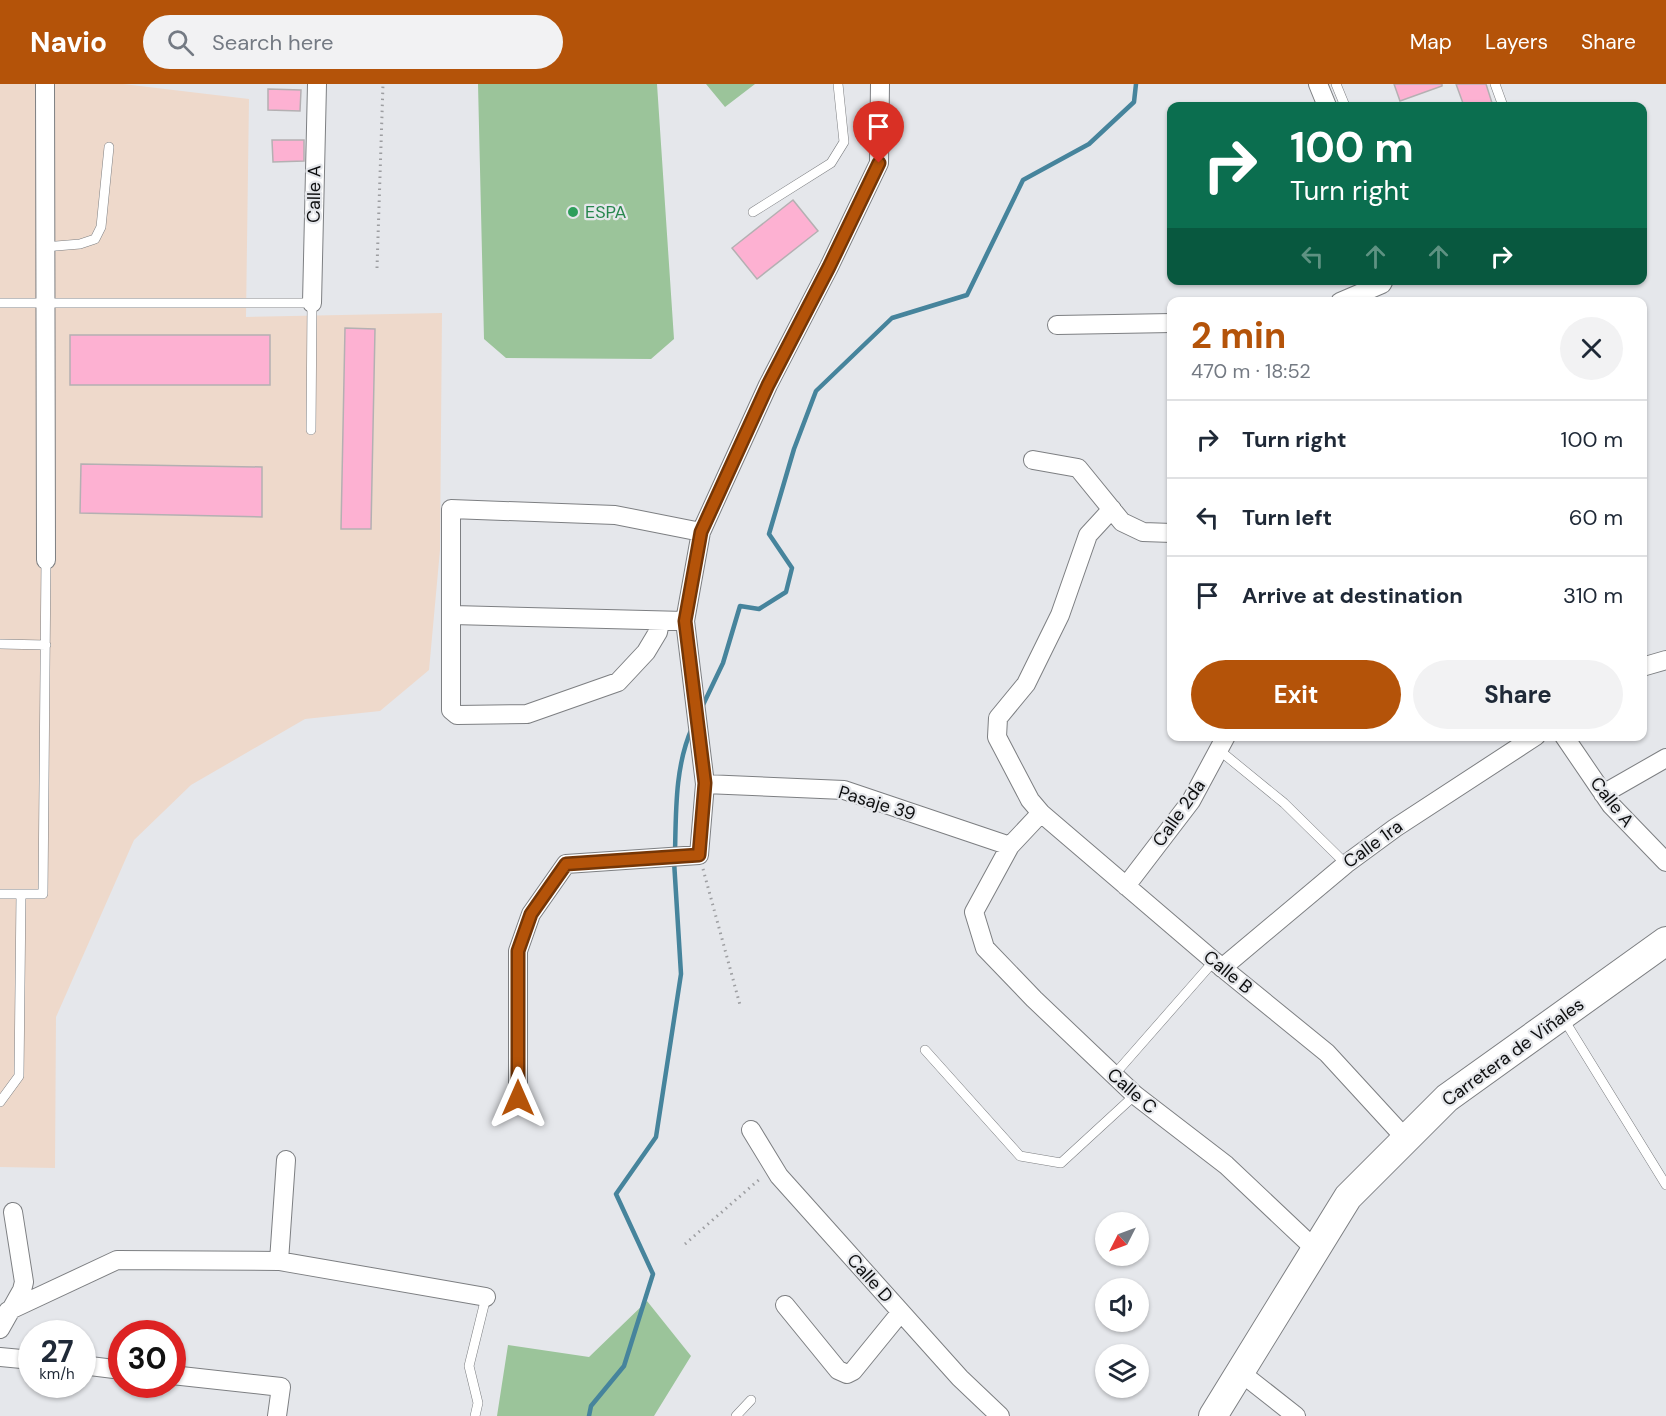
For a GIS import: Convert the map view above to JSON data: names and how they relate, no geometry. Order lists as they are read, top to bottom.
{
  "streets": {
    "main road": ["Carretera de Viñales"],
    "street": [
      "Calle A",
      "Pasaje 39",
      "Calle 2da",
      "Calle 1ra",
      "Calle B",
      "Calle C",
      "Calle D"
    ]
  },
  "crossings": [
    ["Pasaje 39", "Calle C"],
    ["Calle 2da", "Calle B"],
    ["Calle 1ra", "Calle B"],
    ["Calle B", "Carretera de Viñales"],
    ["Carretera de Viñales", "Calle C"]
  ],
  "places": ["ESPA"],
  "north": "bottom left",
  "page": {
    "header": "Navio",
    "search": "Search here",
    "nav": ["Map", "Layers", "Share"],
    "turn": ["100 m", "Turn right"],
    "heading": ["2 min", "470 m · 18:52"],
    "list": [
      {
        "name": "Turn right",
        "value": "100 m"
      },
      {
        "name": "Turn left",
        "value": "60 m"
      },
      {
        "name": "Arrive at destination",
        "value": "310 m"
      }
    ],
    "buttons": ["Exit", "Share"],
    "speed": "27 km/h",
    "limit": "30"
  }
}
